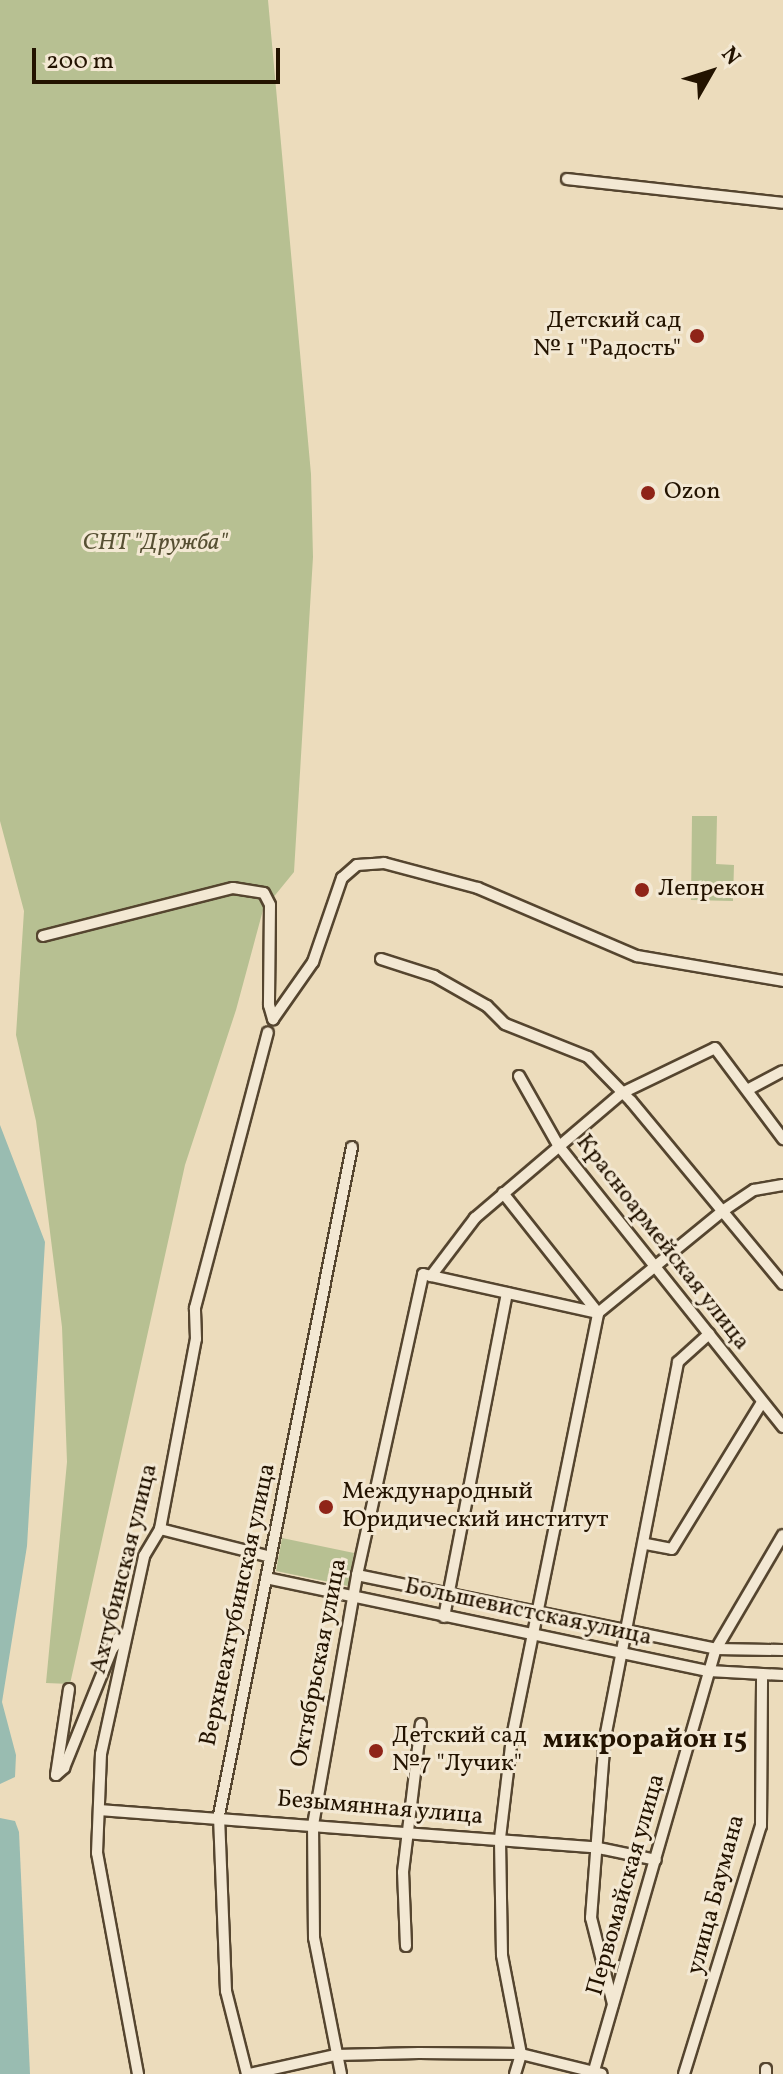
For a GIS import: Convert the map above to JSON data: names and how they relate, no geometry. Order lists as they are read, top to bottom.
{
  "streets": {
    "street": [
      "Красноармейская улица",
      "Ахтубинская улица",
      "Верхнеахтубинская улица",
      "Большевистская улица",
      "Октябрьская улица",
      "Безымянная улица",
      "Первомайская улица",
      "улица Баумана"
    ]
  },
  "crossings": [
    ["Красноармейская улица", "Октябрьская улица"],
    ["Ахтубинская улица", "Безымянная улица"],
    ["Верхнеахтубинская улица", "Большевистская улица"],
    ["Верхнеахтубинская улица", "Безымянная улица"],
    ["Большевистская улица", "Октябрьская улица"],
    ["Большевистская улица", "Первомайская улица"],
    ["Большевистская улица", "улица Баумана"],
    ["Октябрьская улица", "Безымянная улица"],
    ["Безымянная улица", "Первомайская улица"]
  ],
  "districts": ["микрорайон 15"],
  "parks": ["СНТ \"Дружба\""],
  "places": [
    "Детский сад № 1 \"Радость\"",
    "Ozon",
    "Лепрекон",
    "Международный Юридический институт",
    "Детский сад №7 \"Лучик\""
  ],
  "scale_bar": "200 m",
  "north": "top right"
}
